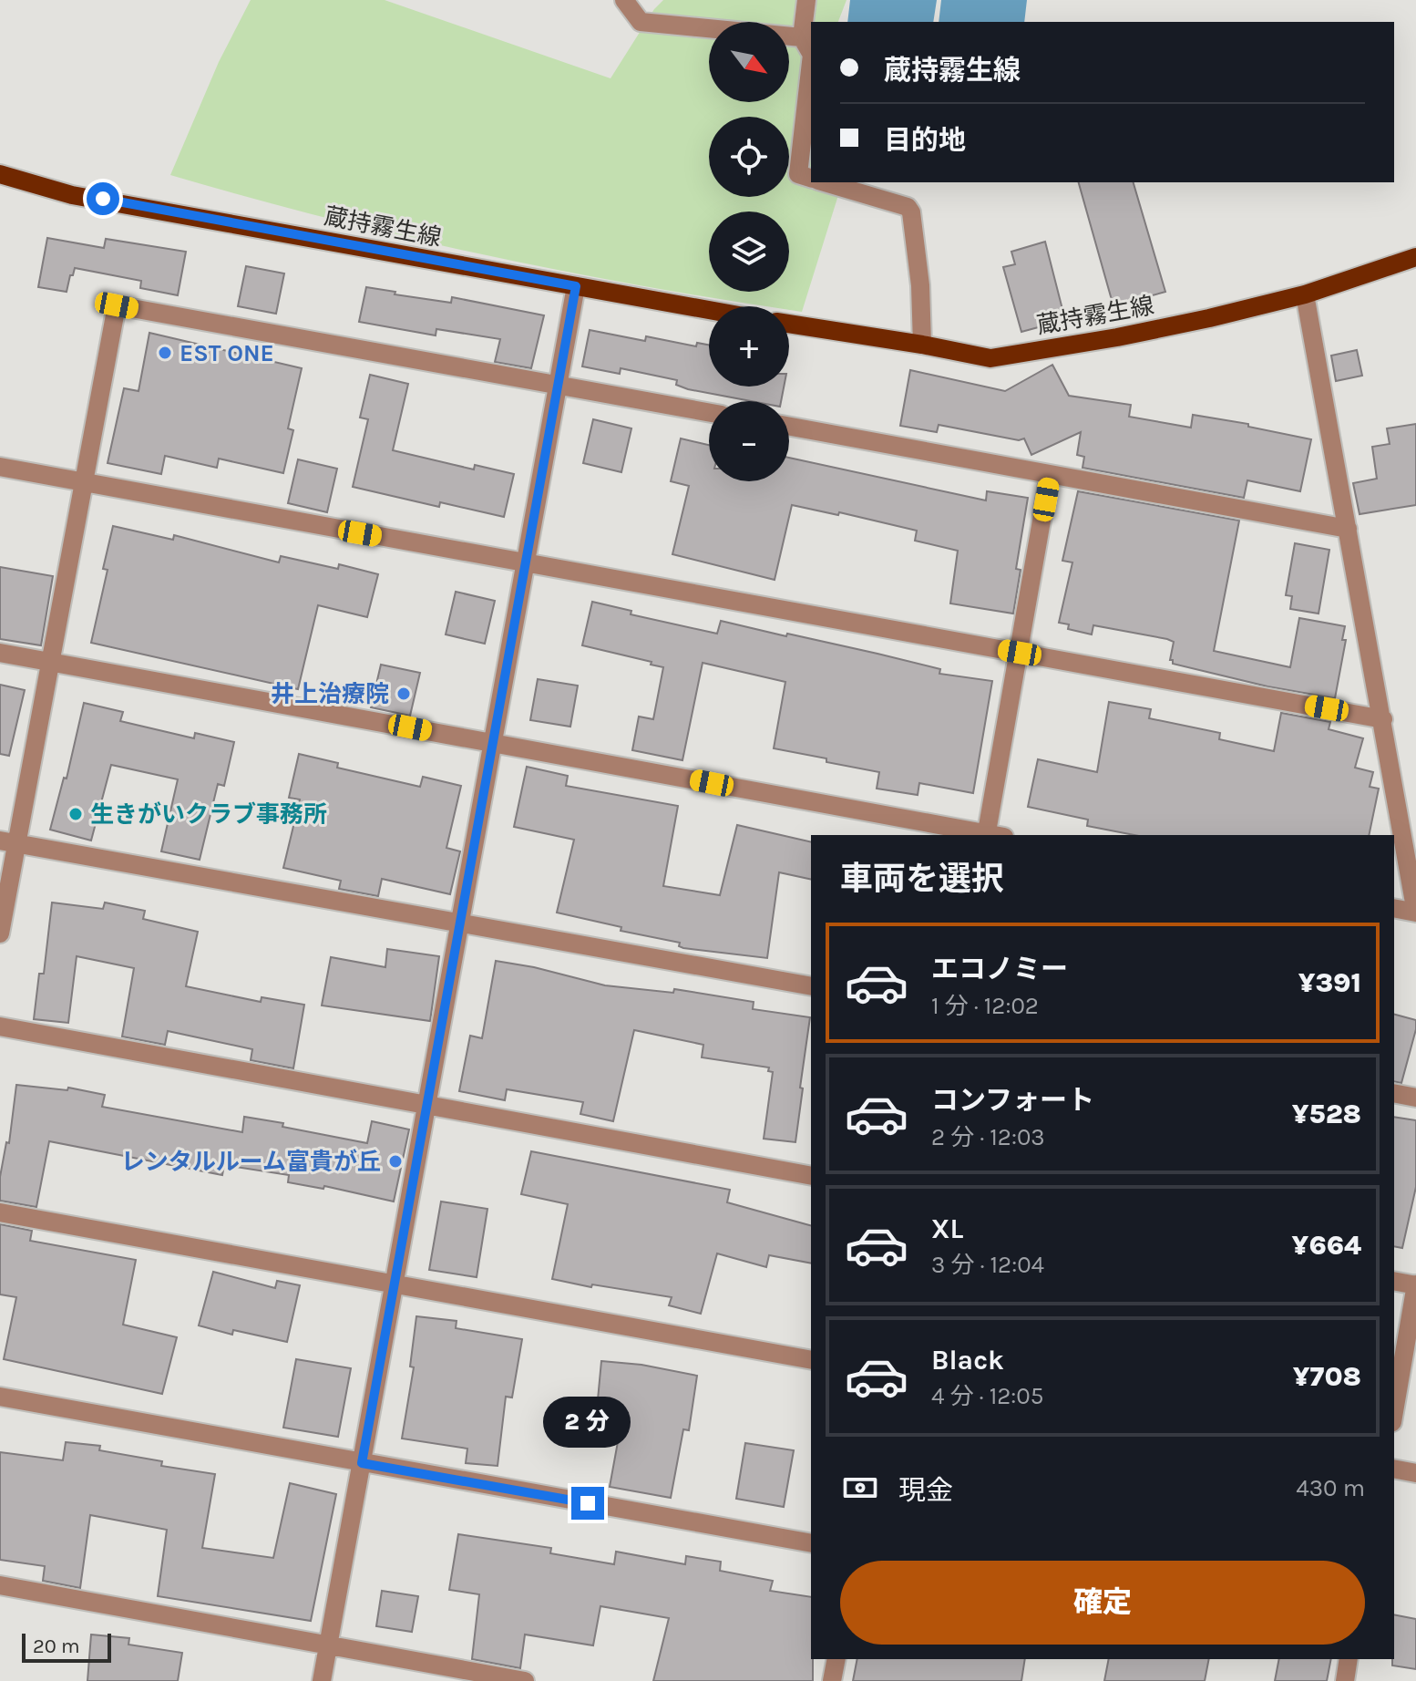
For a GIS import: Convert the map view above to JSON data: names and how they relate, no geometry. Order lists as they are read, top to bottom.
{
  "streets": {
    "main road": ["蔵持霧生線"]
  },
  "places": [
    "EST ONE",
    "井上治療院",
    "生きがいクラブ事務所",
    "レンタルルーム富貴が丘"
  ],
  "scale_bar": "20 m",
  "north": "bottom right",
  "page": {
    "map_buttons": ["+", "−"],
    "banner": ["蔵持霧生線", "目的地"],
    "heading": "車両を選択",
    "list": [
      {
        "name": "エコノミー",
        "note": "1 分 · 12:02",
        "value": "¥391"
      },
      {
        "name": "コンフォート",
        "note": "2 分 · 12:03",
        "value": "¥528"
      },
      {
        "name": "XL",
        "note": "3 分 · 12:04",
        "value": "¥664"
      },
      {
        "name": "Black",
        "note": "4 分 · 12:05",
        "value": "¥708"
      }
    ],
    "bubble": "2 分",
    "pay": ["現金", "430 m"],
    "buttons": "確定",
    "scale": "20 m"
  }
}
